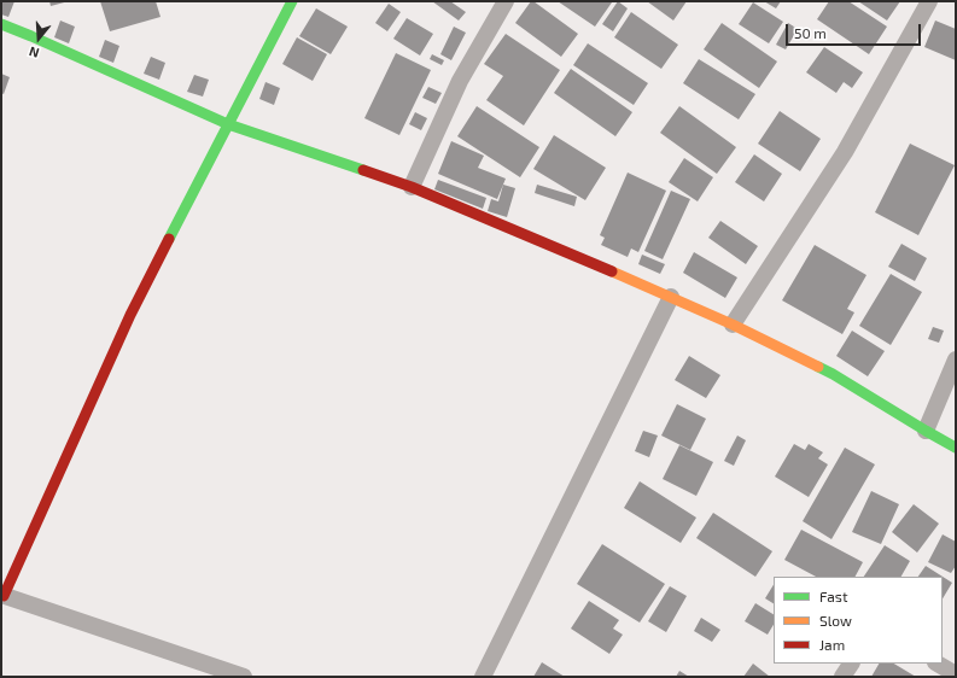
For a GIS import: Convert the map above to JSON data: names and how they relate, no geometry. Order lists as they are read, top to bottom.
{
  "legend": ["Fast", "Slow", "Jam"],
  "scale_bar": "50 m",
  "north": "bottom"
}
